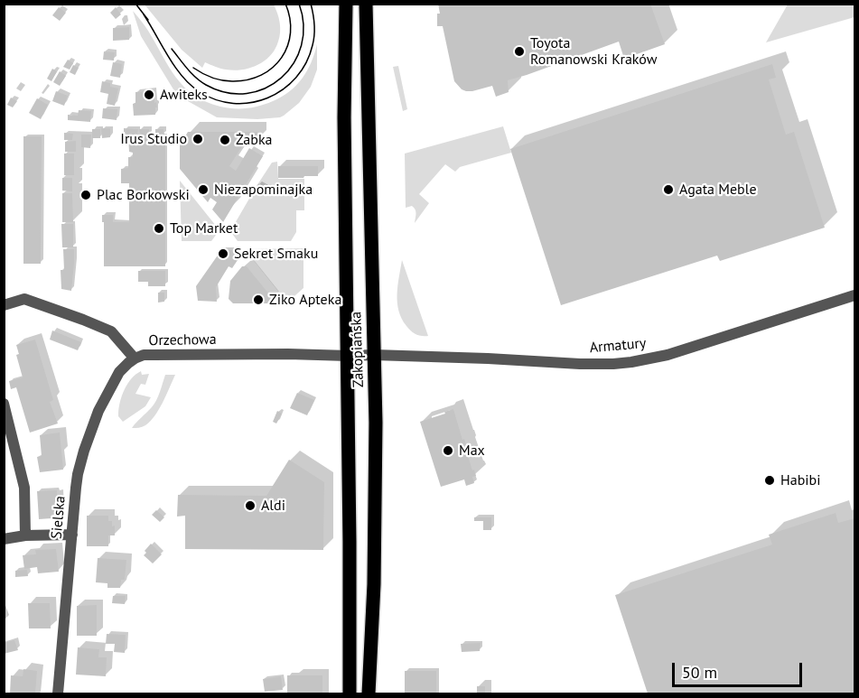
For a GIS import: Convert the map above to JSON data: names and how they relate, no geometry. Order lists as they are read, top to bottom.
{
  "streets": {
    "main road": ["Zakopiańska"],
    "street": ["Orzechowa", "Armatury", "Sielska"]
  },
  "crossings": [
    ["Orzechowa", "Armatury"],
    ["Orzechowa", "Zakopiańska"],
    ["Orzechowa", "Sielska"],
    ["Armatury", "Zakopiańska"]
  ],
  "places": [
    "Toyota Romanowski Kraków",
    "Awiteks",
    "Irus Studio",
    "Żabka",
    "Niezapominajka",
    "Agata Meble",
    "Plac Borkowski",
    "Top Market",
    "Sekret Smaku",
    "Ziko Apteka",
    "Max",
    "Habibi",
    "Aldi"
  ],
  "scale_bar": "50 m"
}
